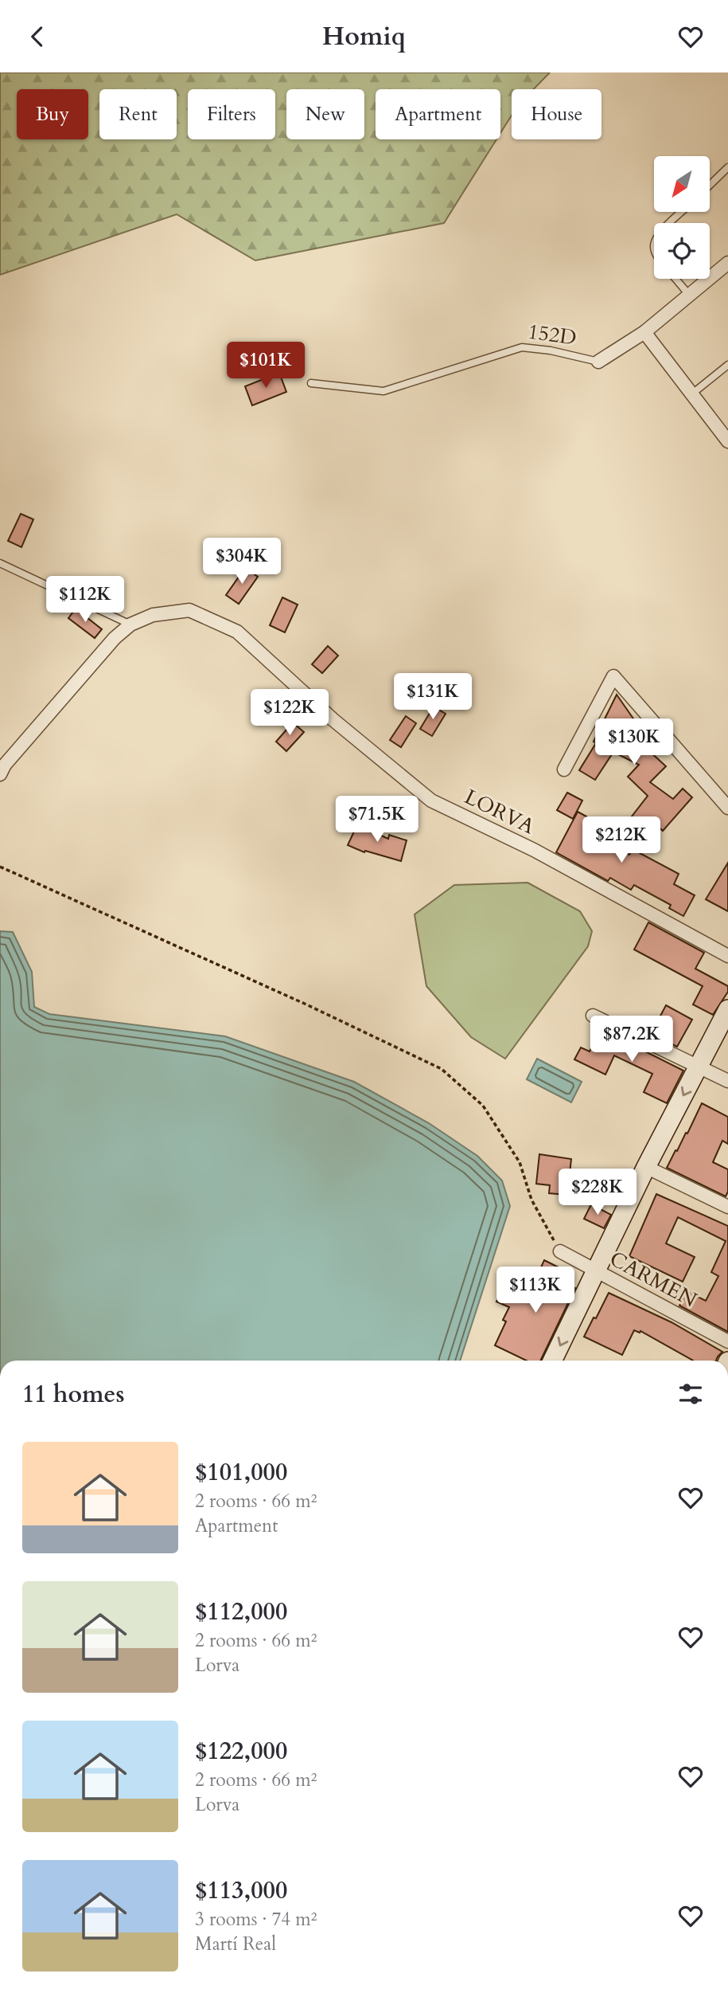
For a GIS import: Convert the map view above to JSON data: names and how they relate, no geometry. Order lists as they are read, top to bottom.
{
  "streets": {
    "street": ["152D", "LORVA", "CARMEN"]
  },
  "north": "bottom left",
  "page": {
    "header": "Homiq",
    "chip": [
      "Buy",
      "Rent",
      "Filters",
      "New",
      "Apartment",
      "House"
    ],
    "price": [
      "$101K",
      "$304K",
      "$112K",
      "$131K",
      "$122K",
      "$130K",
      "$71.5K",
      "$212K",
      "$87.2K",
      "$228K",
      "$113K"
    ],
    "heading": "11 homes",
    "list": [
      {
        "name": "$101,000",
        "note": "2 rooms · 66 m² · Apartment"
      },
      {
        "name": "$112,000",
        "note": "2 rooms · 66 m² · Lorva"
      },
      {
        "name": "$122,000",
        "note": "2 rooms · 66 m² · Lorva"
      },
      {
        "name": "$113,000",
        "note": "3 rooms · 74 m² · Martí Real"
      }
    ]
  }
}
